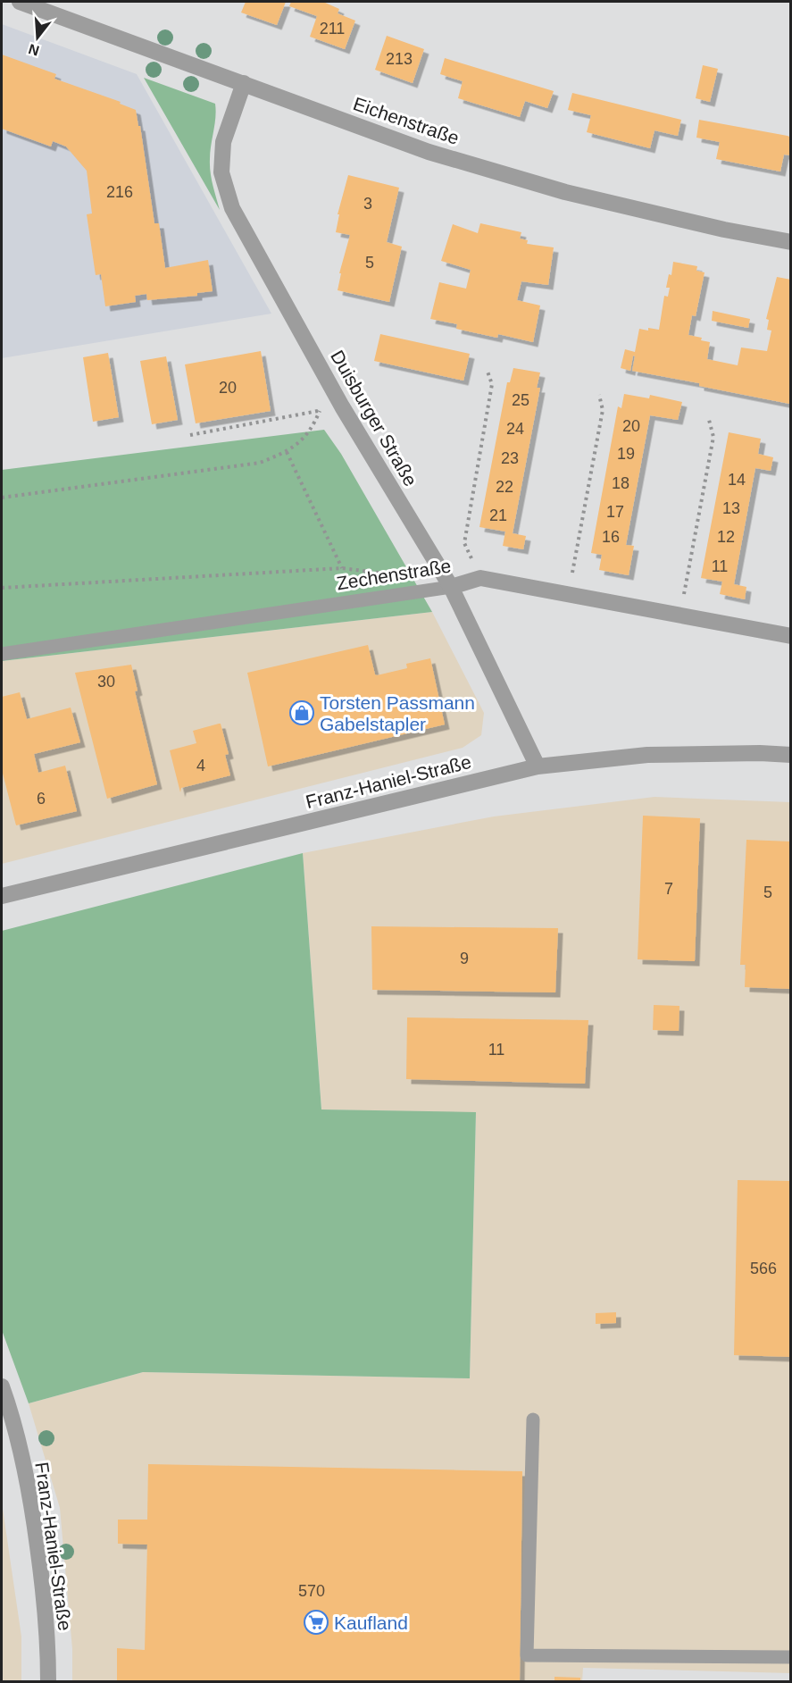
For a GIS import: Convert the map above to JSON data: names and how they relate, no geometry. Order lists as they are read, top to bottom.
{
  "streets": {
    "street": [
      "Eichenstraße",
      "Duisburger Straße",
      "Zechenstraße",
      "Franz-Haniel-Straße"
    ]
  },
  "crossings": [
    ["Eichenstraße", "Duisburger Straße"],
    ["Duisburger Straße", "Zechenstraße"],
    ["Duisburger Straße", "Franz-Haniel-Straße"]
  ],
  "places": {
    "shop": ["Torsten Passmann Gabelstapler"],
    "supermarket": ["Kaufland"]
  },
  "house_numbers": [
    "211",
    "213",
    "216",
    "3",
    "5",
    "20",
    "25",
    "20",
    "24",
    "19",
    "23",
    "14",
    "18",
    "22",
    "13",
    "17",
    "21",
    "16",
    "12",
    "11",
    "30",
    "4",
    "6",
    "7",
    "5",
    "9",
    "11",
    "566",
    "570"
  ],
  "north": "bottom"
}
